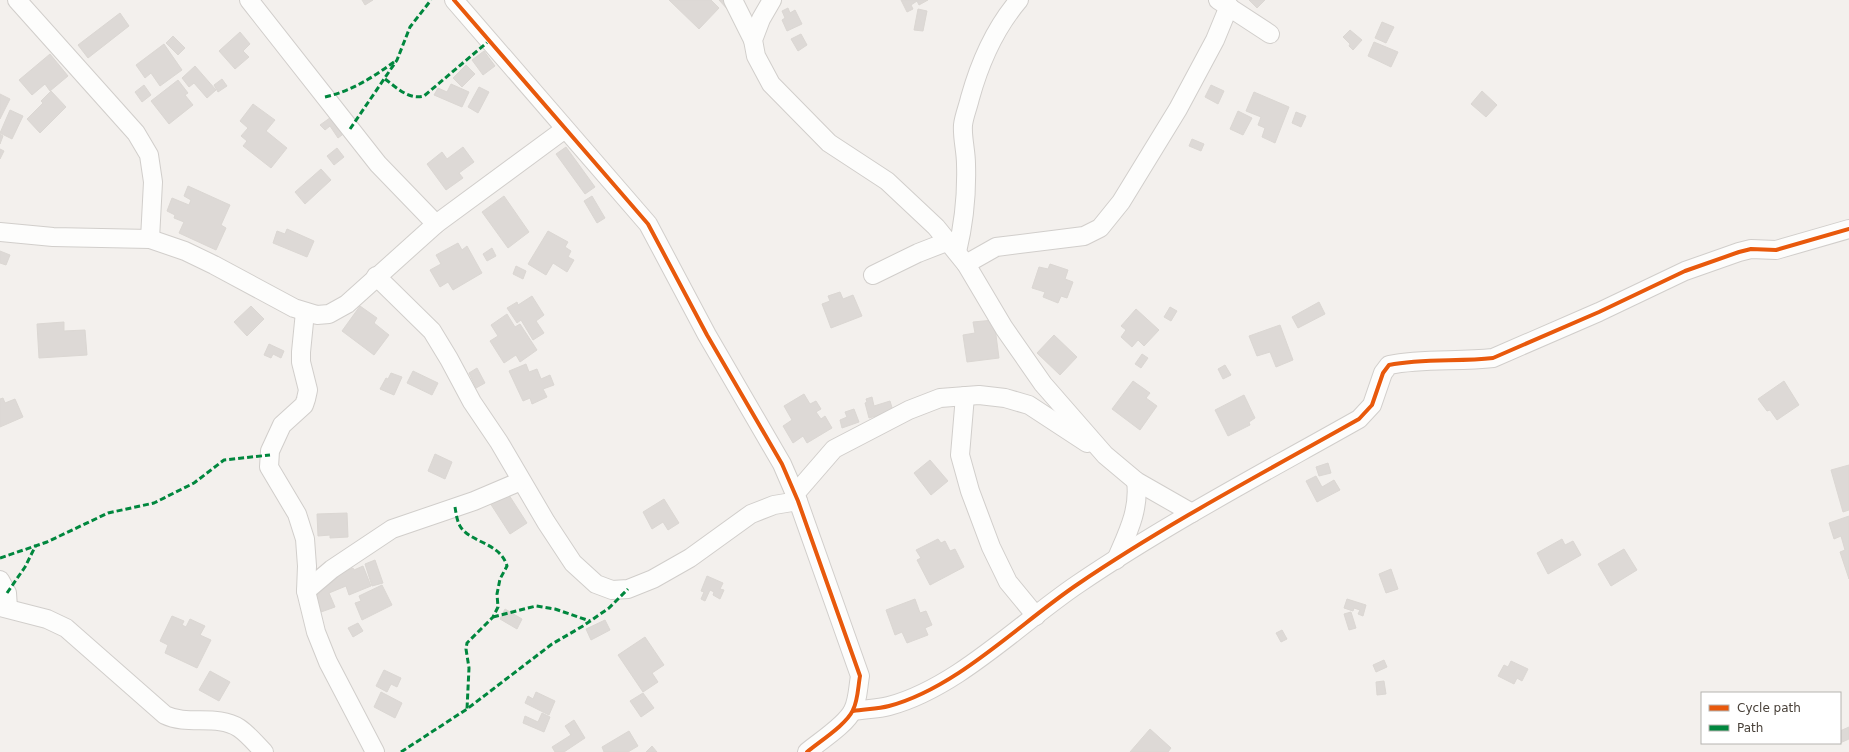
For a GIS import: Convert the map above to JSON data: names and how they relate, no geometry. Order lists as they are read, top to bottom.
{
  "legend": ["Cycle path", "Path"]
}
